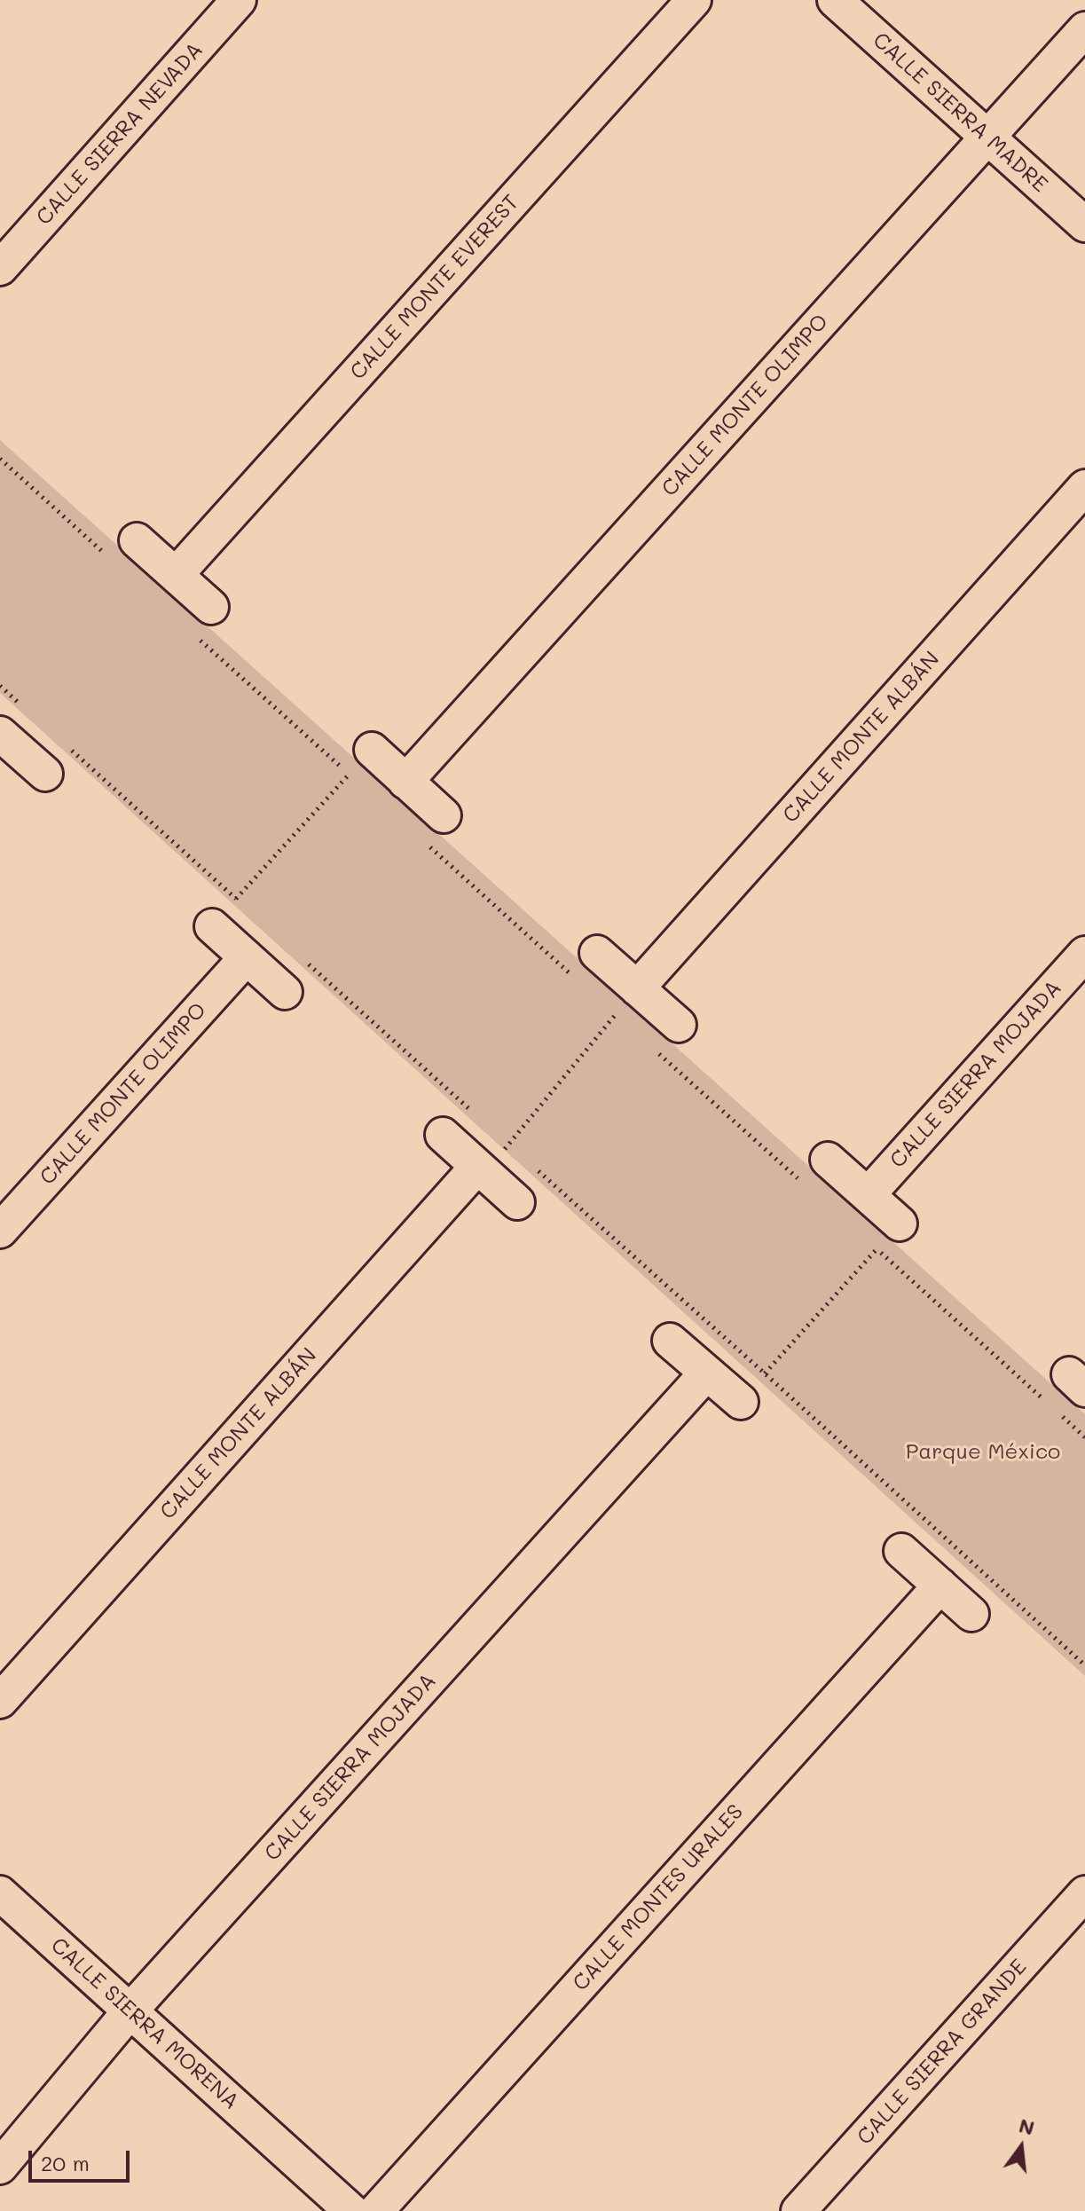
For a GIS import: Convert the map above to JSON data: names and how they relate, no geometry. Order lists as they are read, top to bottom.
{
  "streets": {
    "street": [
      "CALLE SIERRA MADRE",
      "CALLE SIERRA NEVADA",
      "CALLE MONTE EVEREST",
      "CALLE MONTE OLIMPO",
      "CALLE MONTE ALBÁN",
      "CALLE SIERRA MOJADA",
      "CALLE MONTES URALES",
      "CALLE SIERRA MORENA",
      "CALLE SIERRA GRANDE"
    ]
  },
  "crossings": [
    ["CALLE SIERRA MADRE", "CALLE MONTE OLIMPO"],
    ["CALLE SIERRA MOJADA", "CALLE SIERRA MORENA"]
  ],
  "parks": ["Parque México"],
  "scale_bar": "20 m",
  "north": "top"
}
